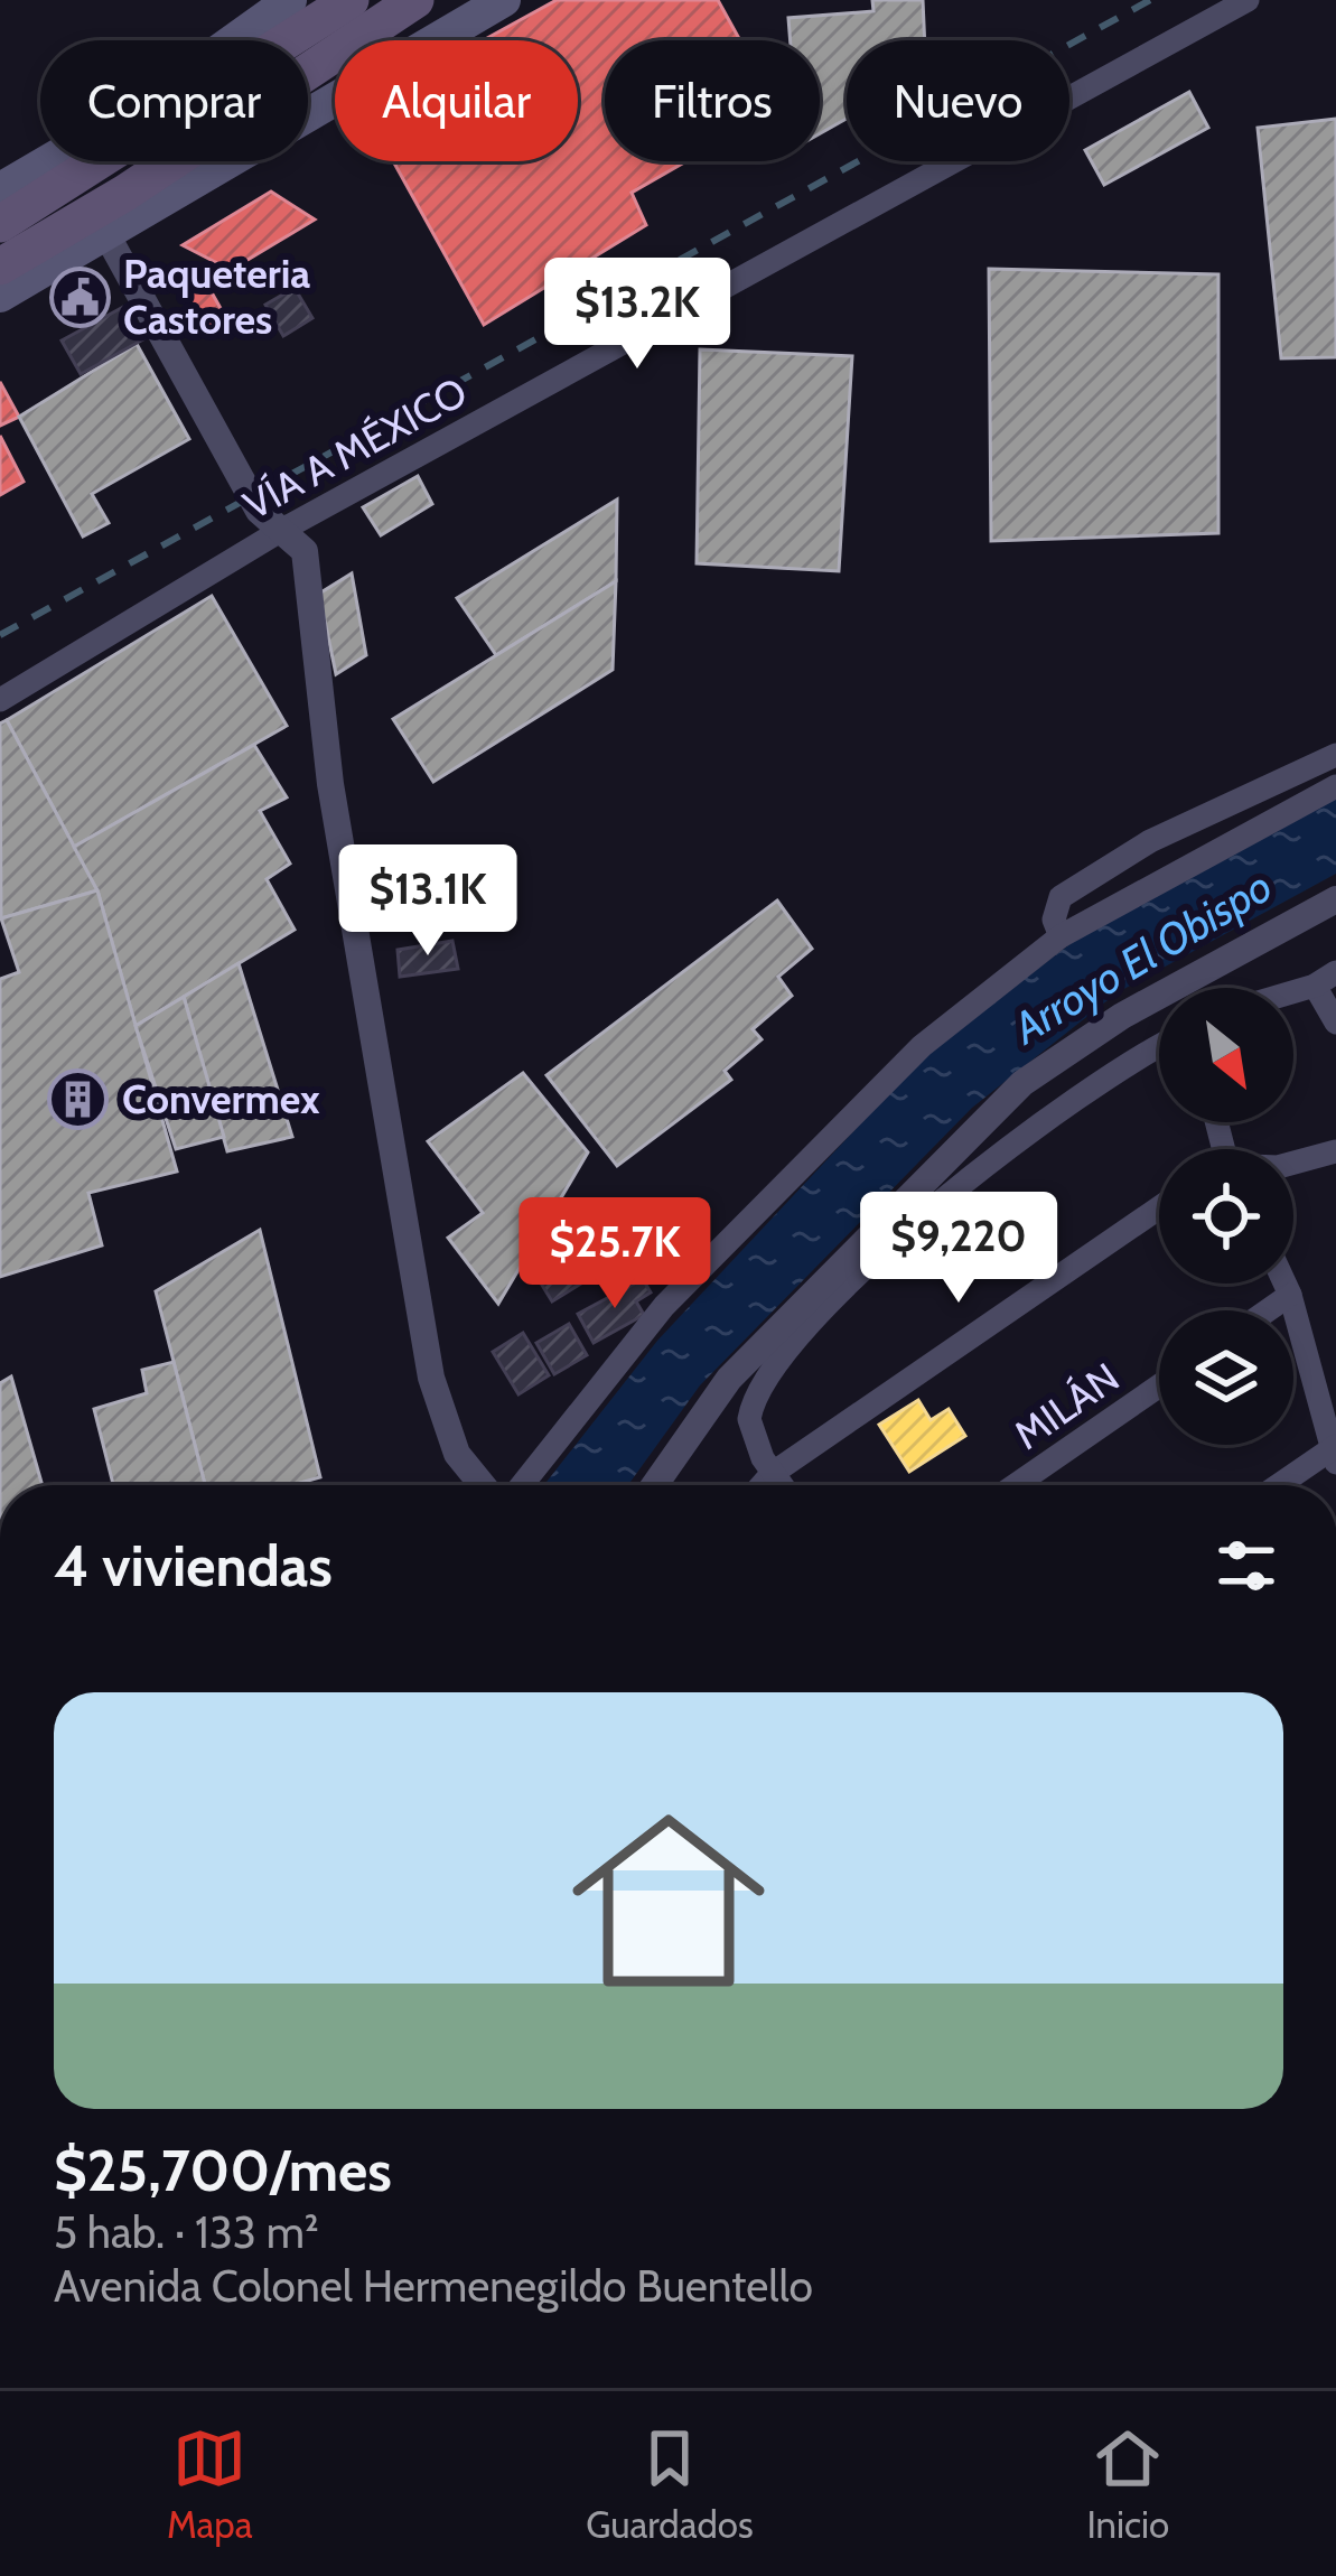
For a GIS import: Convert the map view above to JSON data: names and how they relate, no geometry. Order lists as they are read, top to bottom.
{
  "streets": {
    "street": ["VÍA A MÉXICO", "MILÁN"]
  },
  "water": ["Arroyo El Obispo"],
  "places": {
    "public building": ["Paqueteria Castores"],
    "building": ["Convermex"]
  },
  "north": "bottom right",
  "page": {
    "chip": [
      "Comprar",
      "Alquilar",
      "Filtros",
      "Nuevo"
    ],
    "price": [
      "$13.2K",
      "$13.1K",
      "$9,220",
      "$25.7K"
    ],
    "heading": "4 viviendas",
    "list": [
      {
        "name": "$25,700/mes",
        "note": "5 hab. · 133 m² · Avenida Colonel Hermenegildo Buentello"
      }
    ],
    "tabs": ["Mapa", "Guardados", "Inicio"]
  }
}
